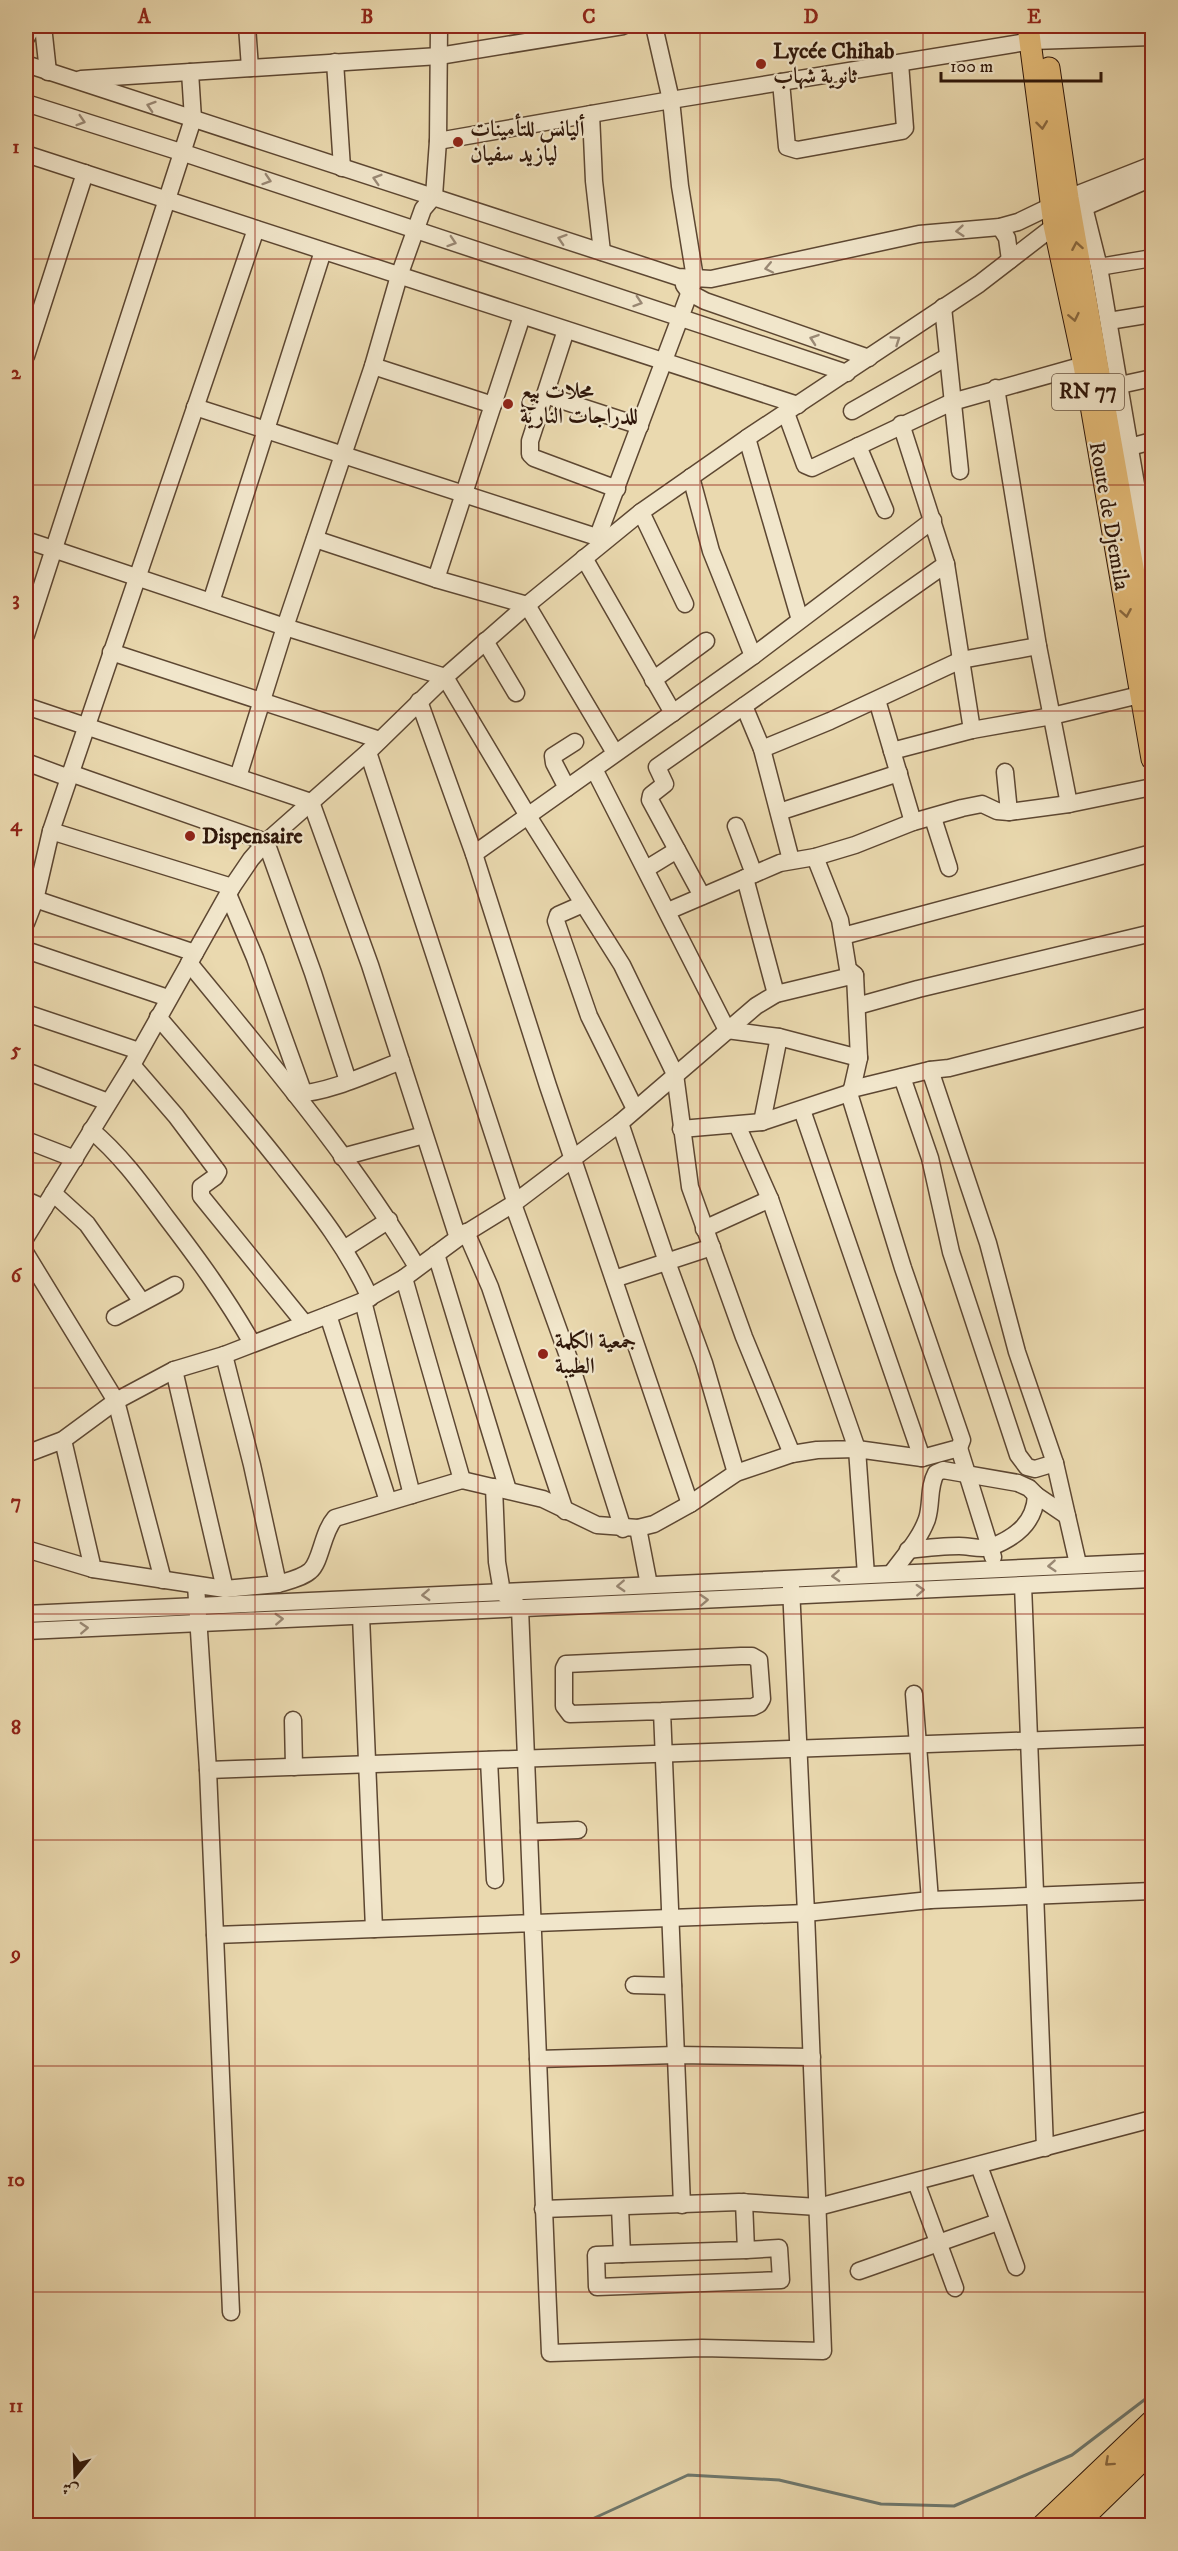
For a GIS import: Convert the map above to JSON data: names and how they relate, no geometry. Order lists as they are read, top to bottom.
{
  "streets": {
    "main road": ["RN 77", "Route de Djemila"]
  },
  "places": [
    "Lycée Chihab ثانوية شهاب",
    "أليانس للتأمينات ليازيد سفيان",
    "محلات بيع للدراجات النارية",
    "Dispensaire",
    "جمعية الكلمة الطيبة"
  ],
  "scale_bar": "100 m",
  "north": "bottom",
  "grid": {
    "columns": [
      "A",
      "B",
      "C",
      "D",
      "E"
    ],
    "rows": [
      "1",
      "2",
      "3",
      "4",
      "5",
      "6",
      "7",
      "8",
      "9",
      "10",
      "11"
    ]
  }
}
